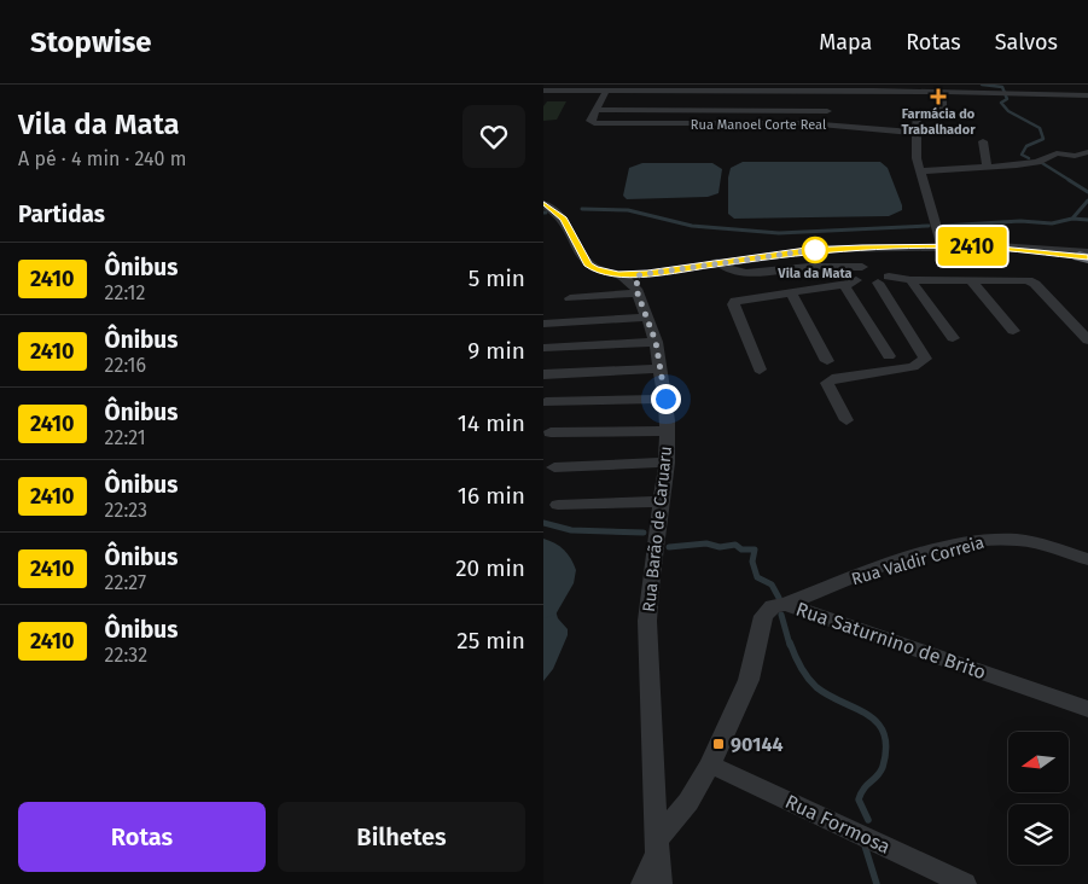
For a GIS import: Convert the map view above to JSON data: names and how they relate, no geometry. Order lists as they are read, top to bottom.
{
  "streets": {
    "street": [
      "Rua Manoel Corte Real",
      "Rua Barão de Caruaru",
      "Rua Valdir Correia",
      "Rua Saturnino de Brito",
      "Rua Formosa"
    ]
  },
  "crossings": [
    ["Rua Barão de Caruaru", "Rua Saturnino de Brito"],
    ["Rua Valdir Correia", "Rua Saturnino de Brito"],
    ["Rua Saturnino de Brito", "Rua Formosa"]
  ],
  "places": {
    "health": ["Farmácia do Trabalhador"],
    "other": ["Vila da Mata"],
    "transit": ["90144"]
  },
  "lines": ["bus line 2410"],
  "north": "left",
  "page": {
    "header": "Stopwise",
    "nav": ["Mapa", "Rotas", "Salvos"],
    "heading": [
      ["Vila da Mata", "A pé · 4 min · 240 m"],
      "Partidas"
    ],
    "on_map": "2410",
    "list": [
      {
        "mark": "2410",
        "name": "Ônibus",
        "note": "22:12",
        "value": "5 min"
      },
      {
        "mark": "2410",
        "name": "Ônibus",
        "note": "22:16",
        "value": "9 min"
      },
      {
        "mark": "2410",
        "name": "Ônibus",
        "note": "22:21",
        "value": "14 min"
      },
      {
        "mark": "2410",
        "name": "Ônibus",
        "note": "22:23",
        "value": "16 min"
      },
      {
        "mark": "2410",
        "name": "Ônibus",
        "note": "22:27",
        "value": "20 min"
      },
      {
        "mark": "2410",
        "name": "Ônibus",
        "note": "22:32",
        "value": "25 min"
      }
    ],
    "buttons": ["Rotas", "Bilhetes"]
  }
}
